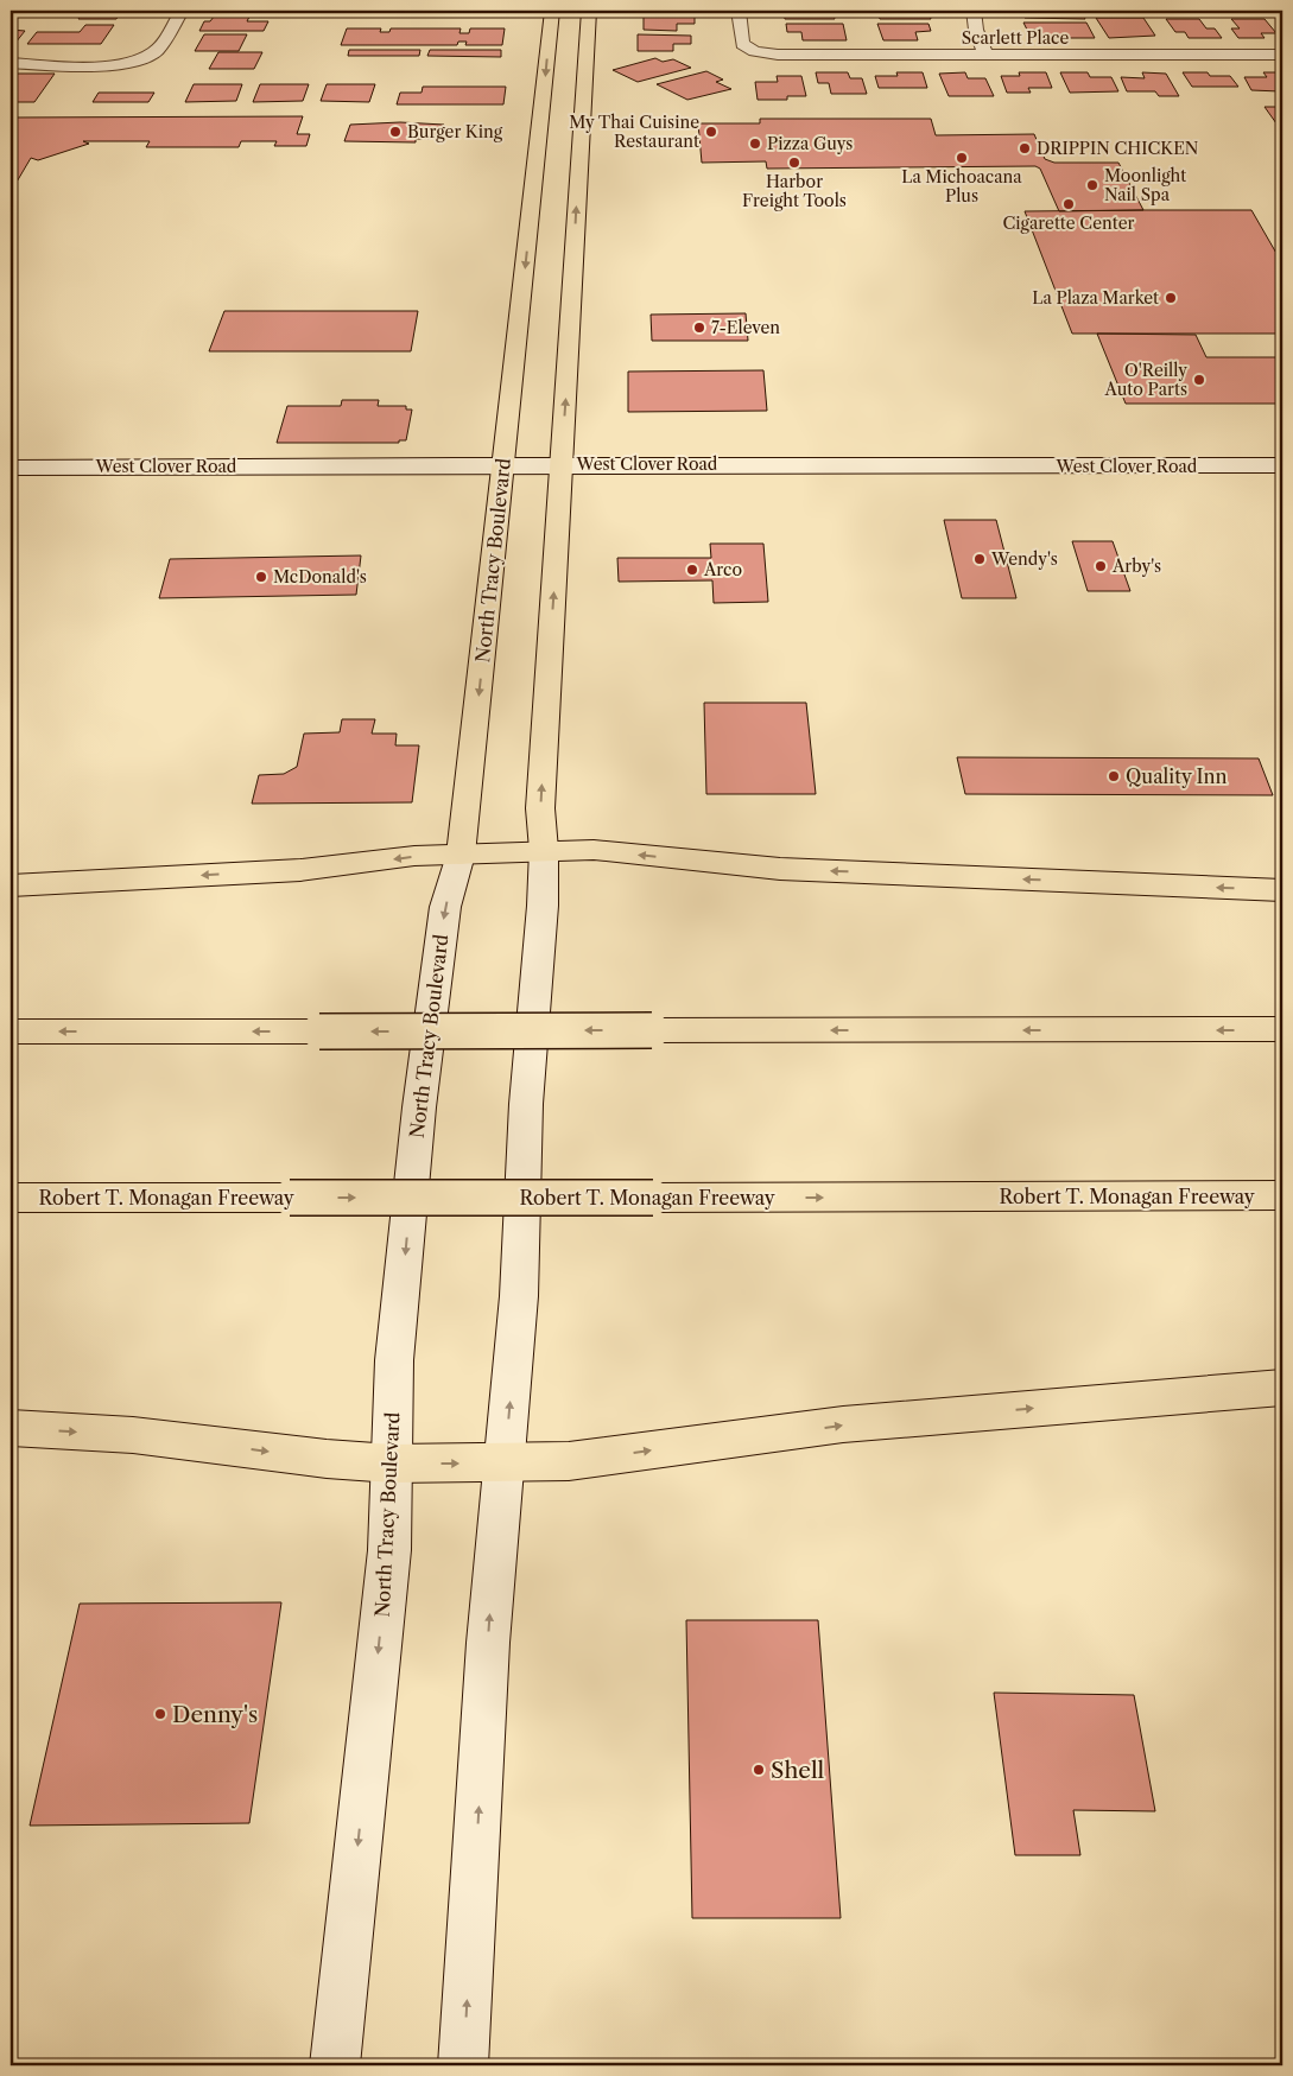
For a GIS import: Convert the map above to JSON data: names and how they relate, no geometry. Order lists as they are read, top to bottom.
{
  "streets": {
    "main road": ["North Tracy Boulevard", "Robert T. Monagan Freeway"],
    "street": ["Scarlett Place", "West Clover Road"]
  },
  "crossings": [
    ["West Clover Road", "North Tracy Boulevard"]
  ],
  "places": [
    "Burger King",
    "My Thai Cuisine Restaurant",
    "Pizza Guys",
    "DRIPPIN CHICKEN",
    "La Michoacana Plus",
    "Harbor Freight Tools",
    "Moonlight Nail Spa",
    "Cigarette Center",
    "La Plaza Market",
    "7-Eleven",
    "O'Reilly Auto Parts",
    "Wendy's",
    "Arby's",
    "Arco",
    "McDonald's",
    "Quality Inn",
    "Denny's",
    "Shell"
  ]
}
